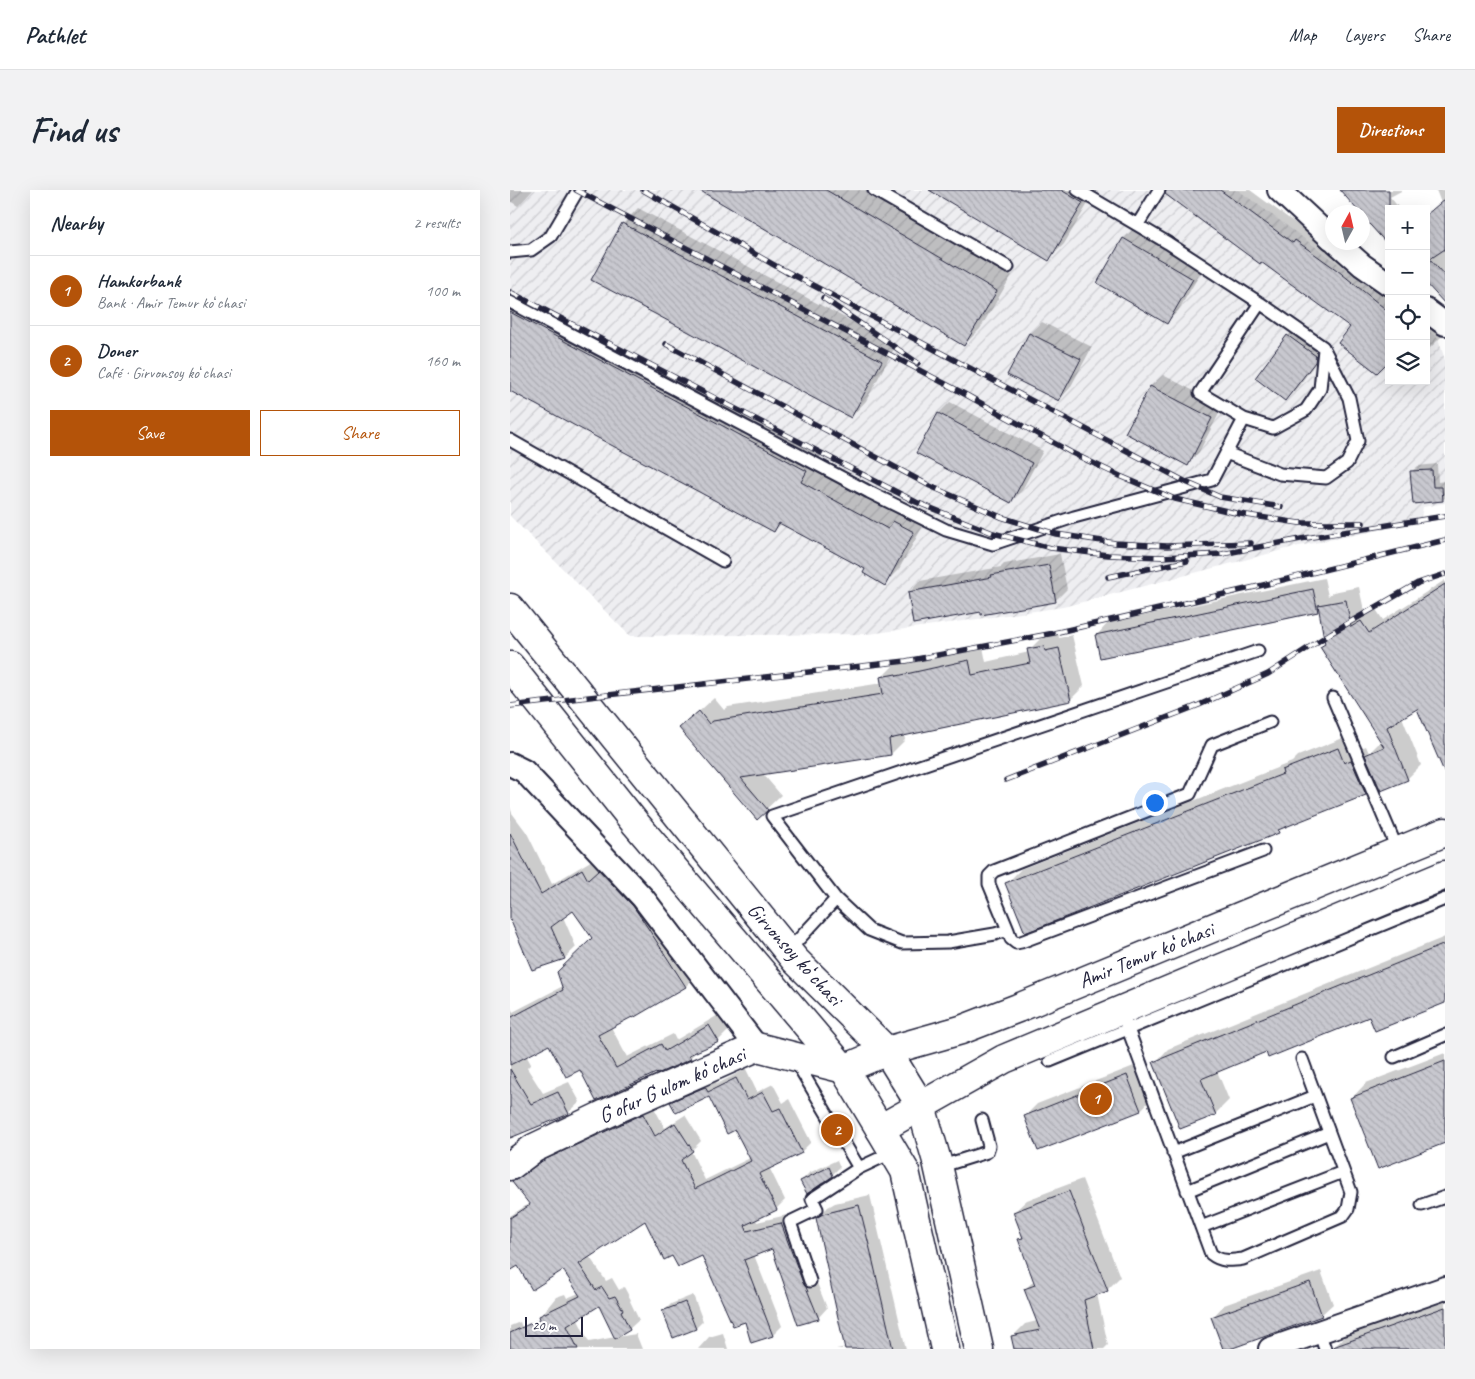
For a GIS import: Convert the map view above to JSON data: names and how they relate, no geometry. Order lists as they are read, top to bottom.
{
  "streets": {
    "main road": ["Girvonsoy koʻchasi", "Amir Temur koʻchasi", "Gʻofur Gʻulom koʻchasi"]
  },
  "crossings": [
    ["Girvonsoy koʻchasi", "Amir Temur koʻchasi"],
    ["Girvonsoy koʻchasi", "Gʻofur Gʻulom koʻchasi"],
    ["Amir Temur koʻchasi", "Gʻofur Gʻulom koʻchasi"]
  ],
  "scale_bar": "20 m",
  "north": "top",
  "page": {
    "header": "Pathlet",
    "nav": ["Map", "Layers", "Share"],
    "buttons": [
      "Directions",
      ["Save", "Share"]
    ],
    "title": "Find us",
    "heading": ["Nearby", "2 results"],
    "map_buttons": ["+", "−"],
    "list": [
      {
        "mark": "1",
        "name": "Hamkorbank",
        "note": "Bank · Amir Temur koʻchasi",
        "value": "100 m"
      },
      {
        "mark": "2",
        "name": "Doner",
        "note": "Café · Girvonsoy koʻchasi",
        "value": "160 m"
      }
    ],
    "pins": ["1", "2"],
    "scale": "20 m"
  }
}
